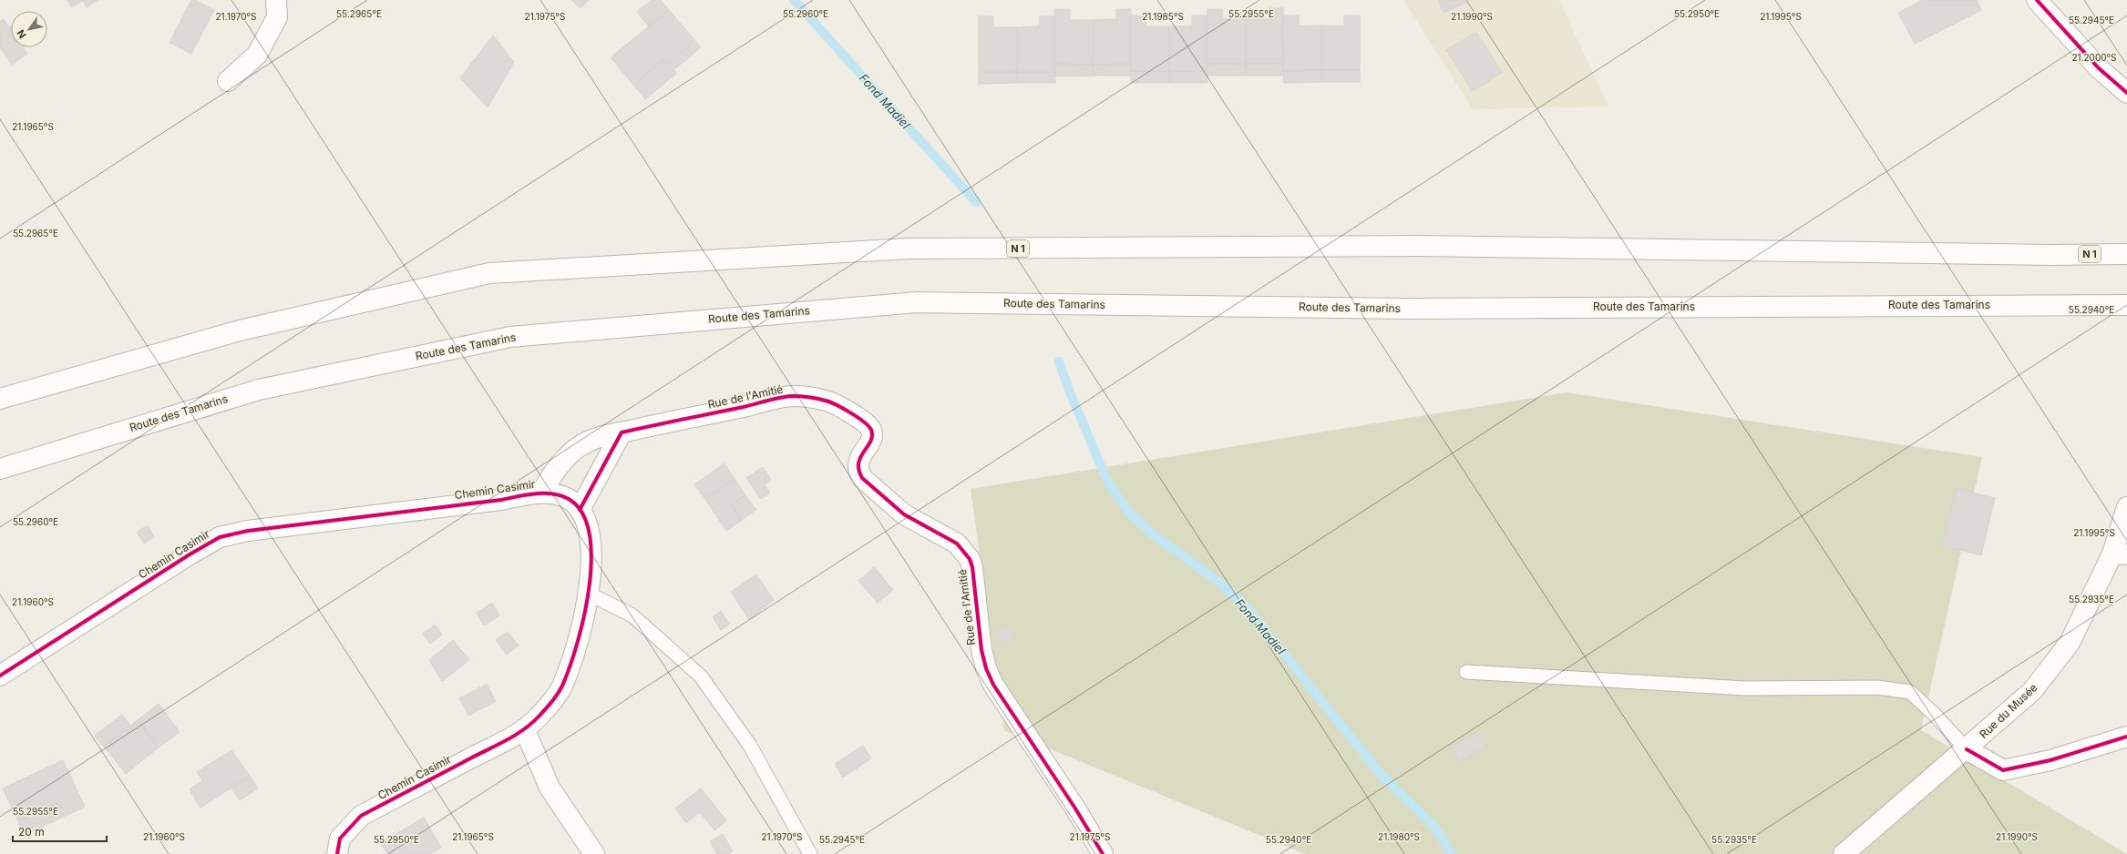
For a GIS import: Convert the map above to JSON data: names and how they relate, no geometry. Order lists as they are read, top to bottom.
{
  "streets": {
    "main road": [
      "N 1",
      "Route des Tamarins",
      "Rue de l'Amitié",
      "Chemin Casimir",
      "Rue du Musée"
    ]
  },
  "crossings": [
    ["Rue de l'Amitié", "Chemin Casimir"]
  ],
  "water": ["Fond Madiel"],
  "scale_bar": "20 m",
  "north": "bottom left",
  "coordinates": [
    "55.2965°E",
    "55.2960°E",
    "55.2955°E",
    "55.2950°E",
    "21.1970°S",
    "21.1975°S",
    "21.1985°S",
    "21.1995°S",
    "21.1990°S",
    "55.2945°E",
    "21.2000°S",
    "21.1965°S",
    "55.2940°E",
    "55.2935°E",
    "21.1960°S",
    "21.1980°S"
  ]
}
